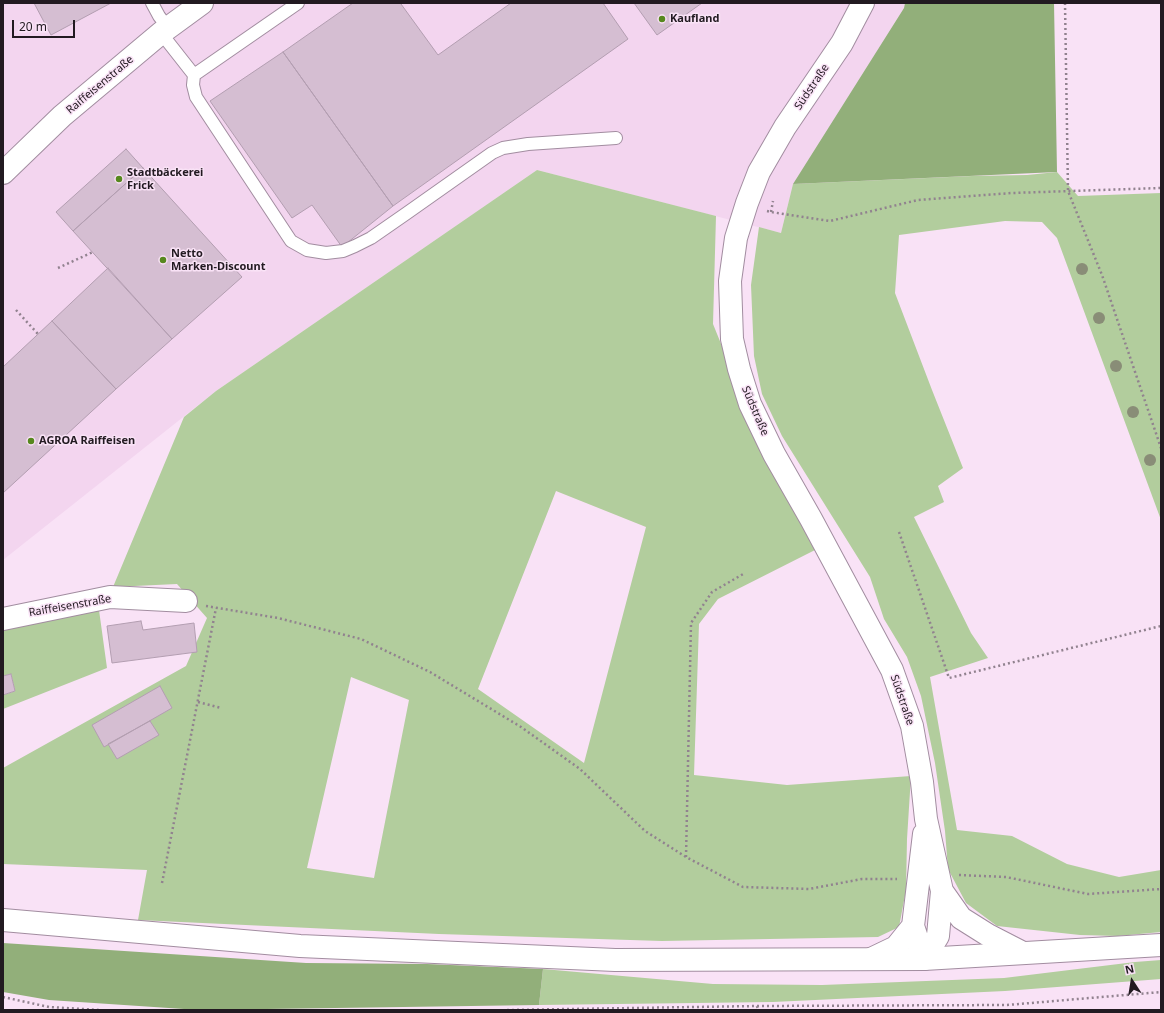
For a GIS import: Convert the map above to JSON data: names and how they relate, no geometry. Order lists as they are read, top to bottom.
{
  "streets": {
    "street": ["Raiffeisenstraße", "Südstraße"]
  },
  "places": [
    "Kaufland",
    "Stadtbäckerei Frick",
    "Netto Marken-Discount",
    "AGROA Raiffeisen"
  ],
  "scale_bar": "20 m",
  "north": "top"
}
